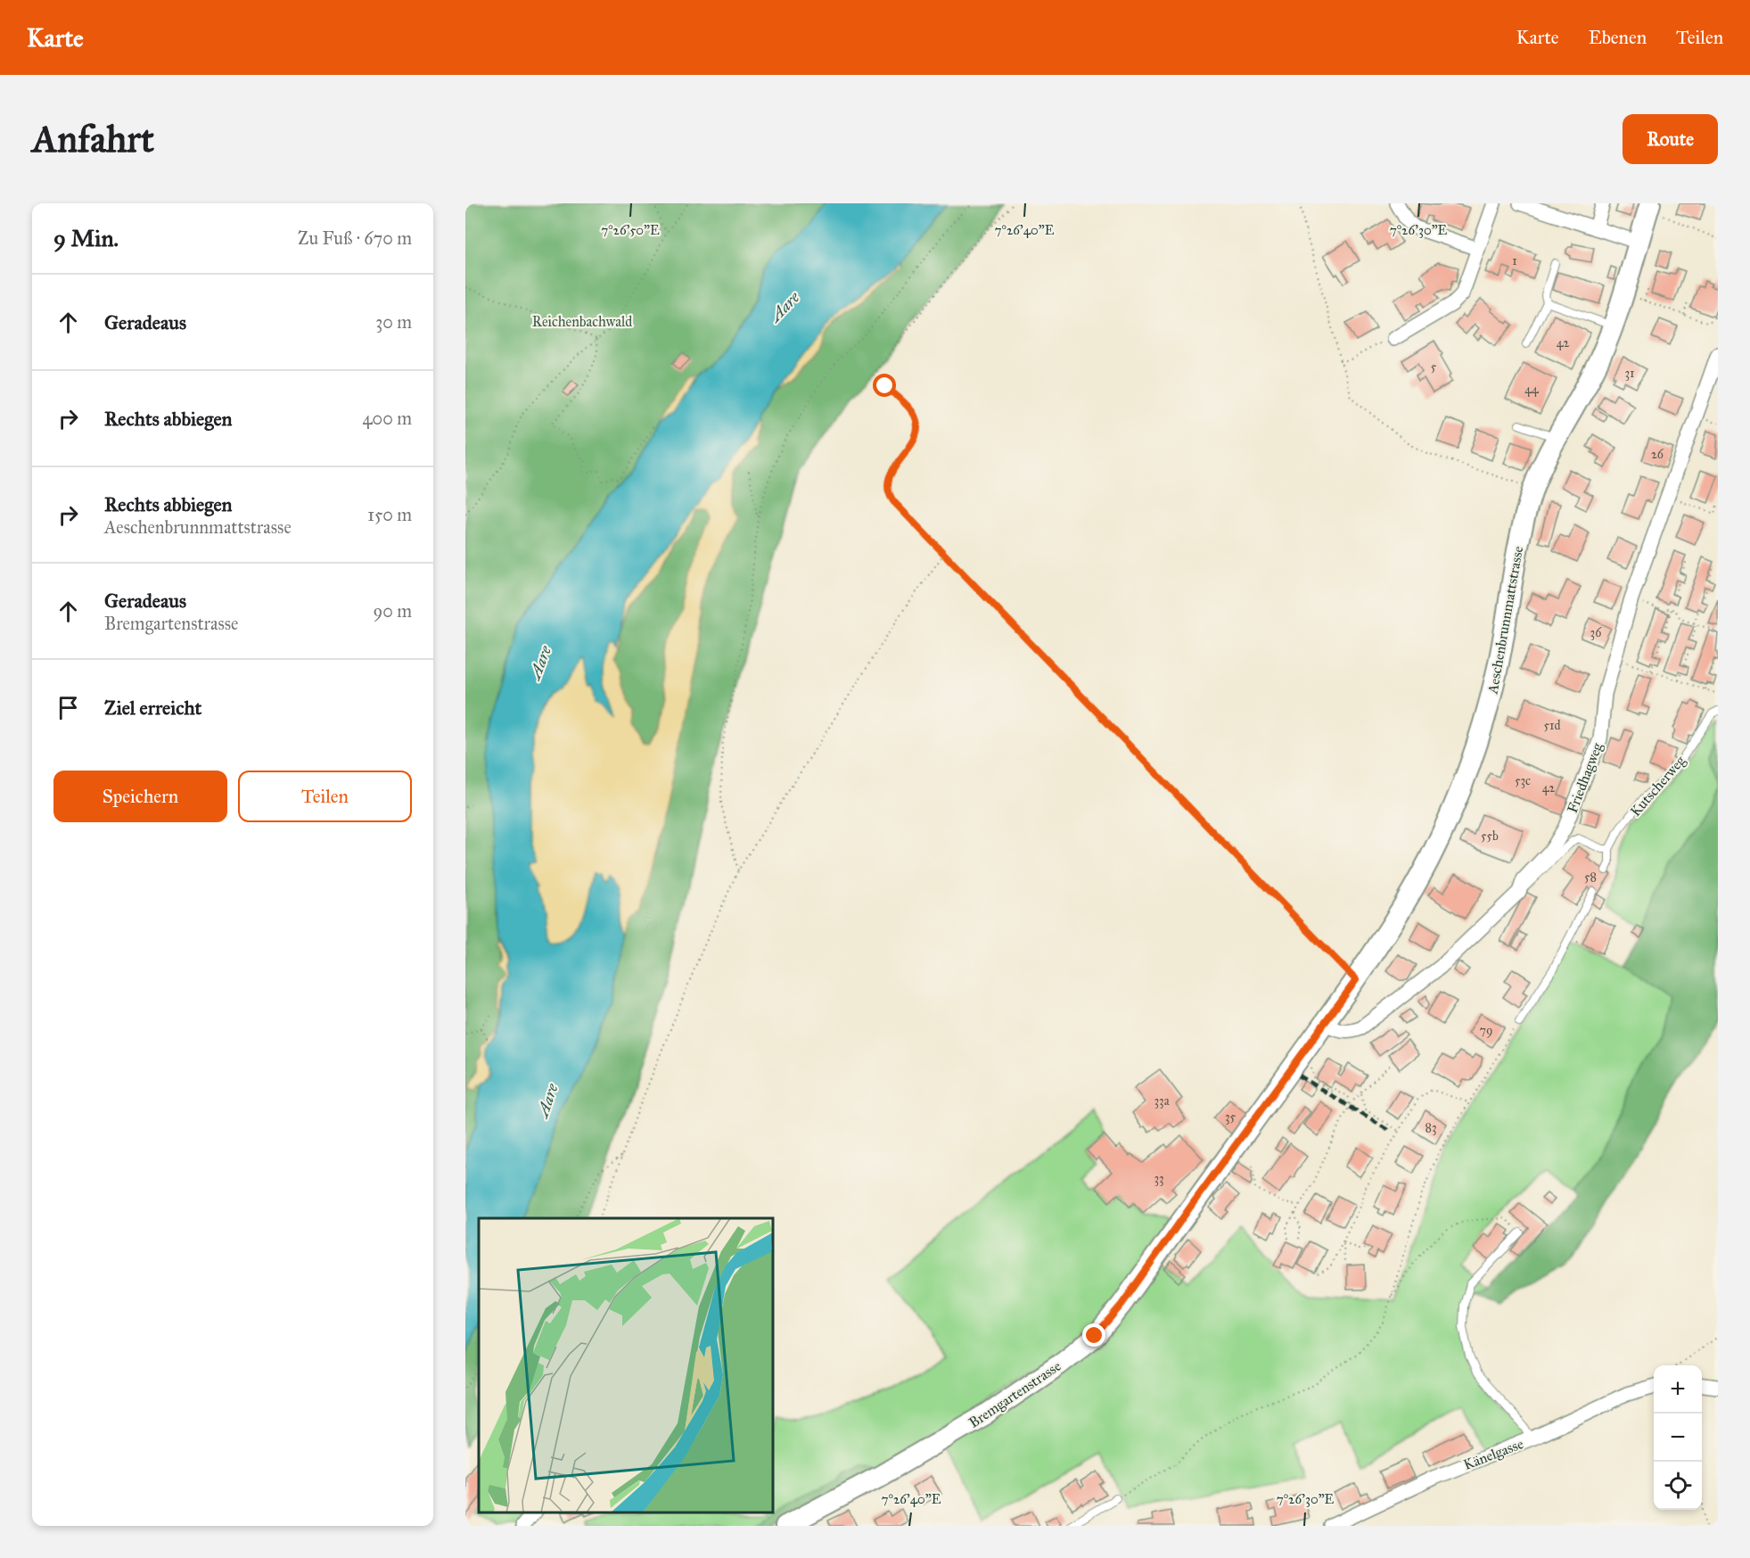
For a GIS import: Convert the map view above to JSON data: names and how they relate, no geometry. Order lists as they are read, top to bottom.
{
  "streets": {
    "street": [
      "Aeschenbrunnmattstrasse",
      "Friedhagweg",
      "Bremgartenstrasse",
      "Känelgasse"
    ],
    "lane": ["Kutscherweg"]
  },
  "crossings": [
    ["Aeschenbrunnmattstrasse", "Friedhagweg"],
    ["Aeschenbrunnmattstrasse", "Bremgartenstrasse"]
  ],
  "water": ["Aare"],
  "parks": ["Reichenbachwald"],
  "house_numbers": [
    "1",
    "42",
    "5",
    "31",
    "44",
    "26",
    "36",
    "51d",
    "53c",
    "42",
    "55b",
    "58",
    "79",
    "33a",
    "35",
    "83",
    "33"
  ],
  "page": {
    "header": "Karte",
    "nav": ["Karte", "Ebenen", "Teilen"],
    "buttons": [
      "Route",
      ["Speichern", "Teilen"]
    ],
    "title": "Anfahrt",
    "heading": ["9 Min.", "Zu Fuß · 670 m"],
    "list": [
      ["Geradeaus", "30 m"],
      ["Rechts abbiegen", "400 m"],
      ["Rechts abbiegen", "Aeschenbrunnmattstrasse", "150 m"],
      ["Geradeaus", "Bremgartenstrasse", "90 m"],
      "Ziel erreicht"
    ],
    "map_buttons": ["+", "−"]
  },
  "coordinates": ["7°26'50\"E", "7°26'40\"E", "7°26'30\"E"]
}
